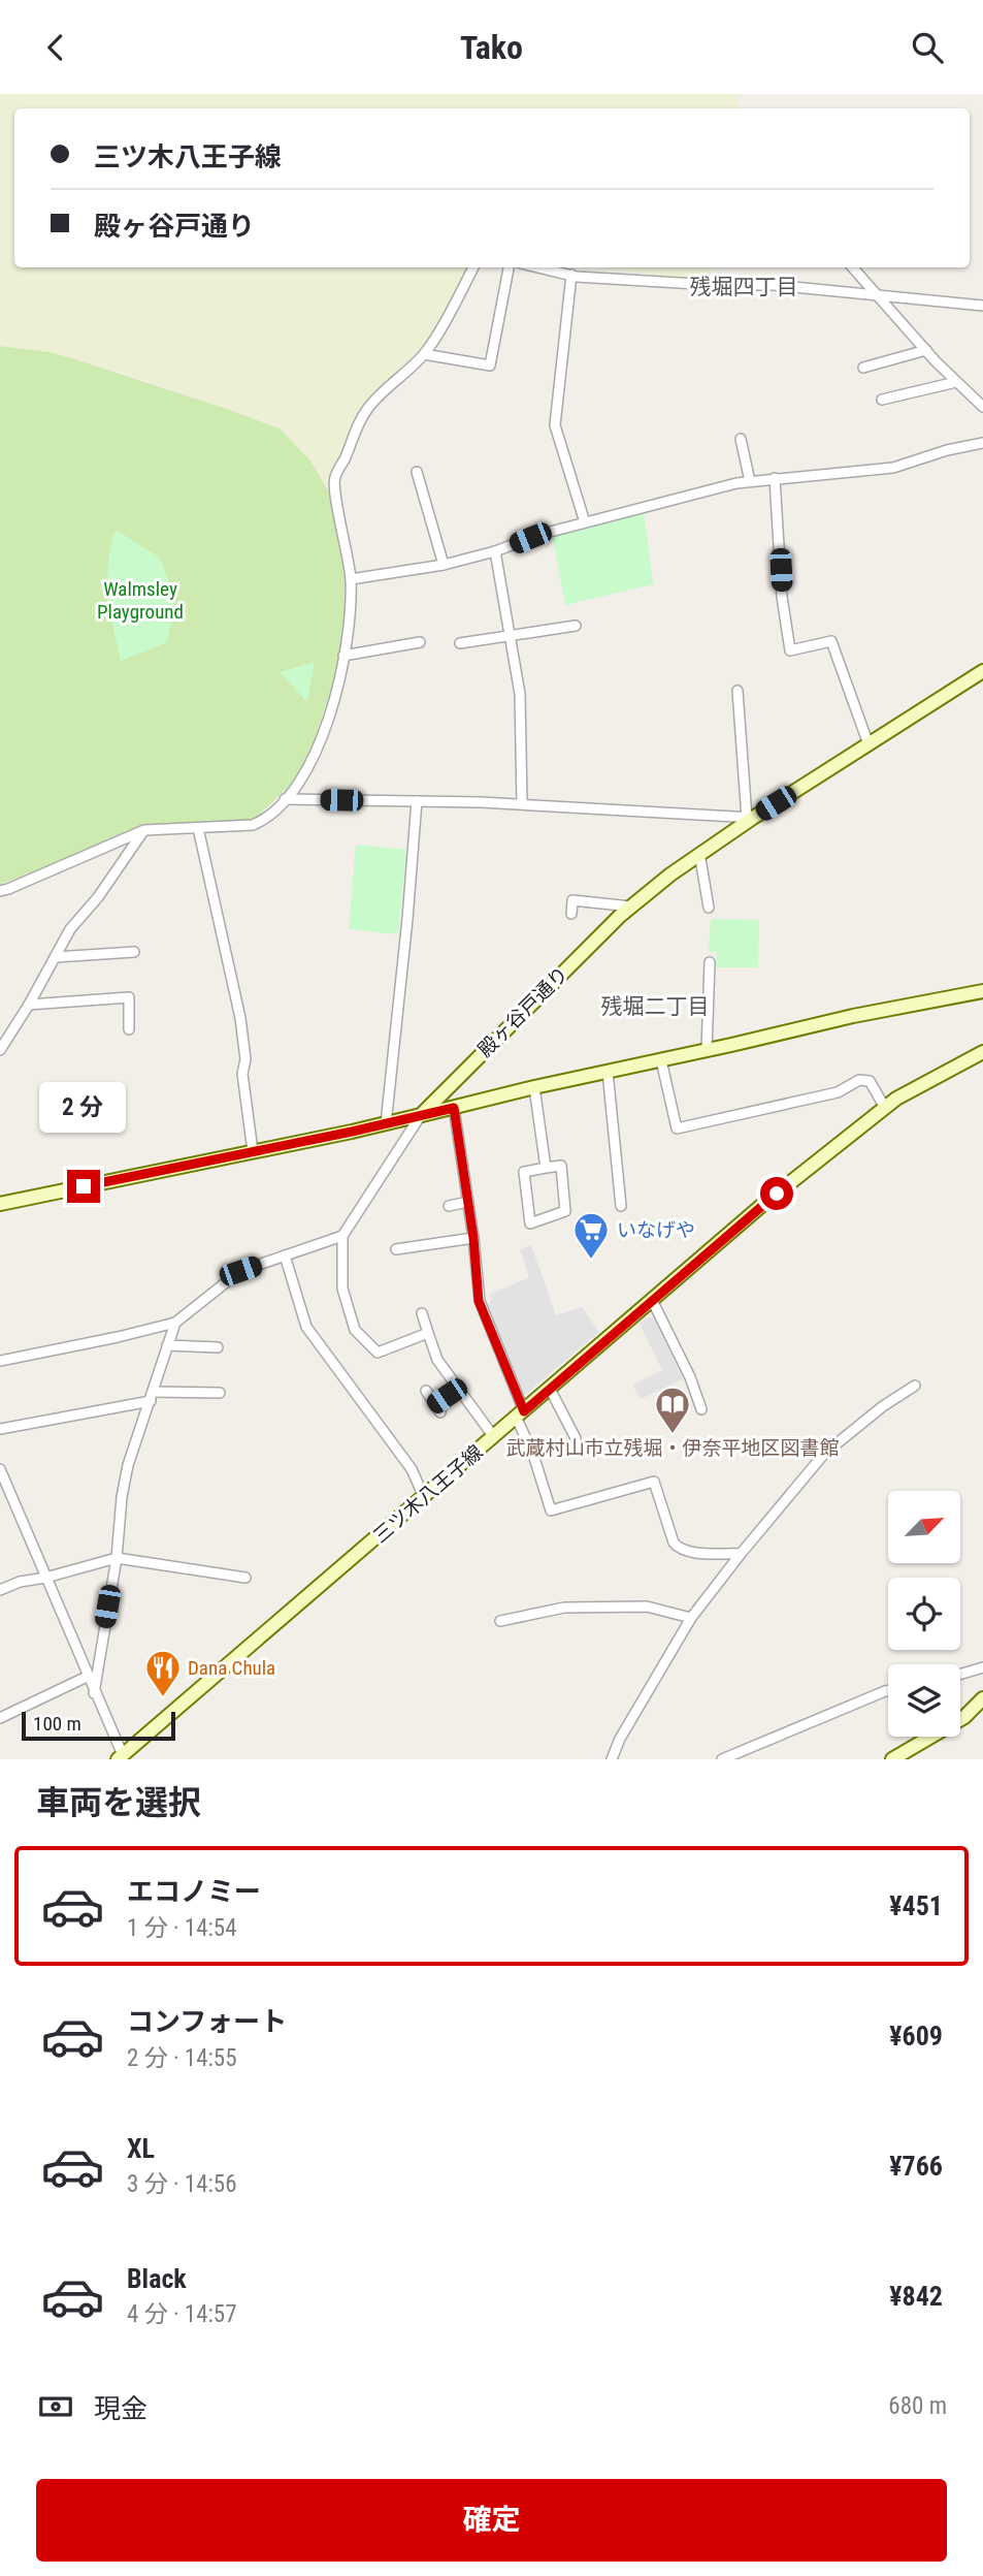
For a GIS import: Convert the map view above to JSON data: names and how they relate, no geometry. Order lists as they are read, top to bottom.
{
  "streets": {
    "street": ["殿ヶ谷戸通り", "三ツ木八王子線"]
  },
  "districts": ["残堀四丁目", "残堀二丁目"],
  "parks": ["Walmsley Playground"],
  "places": {
    "supermarket": ["いなげや"],
    "library": ["武蔵村山市立残堀・伊奈平地区図書館"],
    "restaurant": ["Dana Chula"]
  },
  "scale_bar": "100 m",
  "north": "top right",
  "page": {
    "header": "Tako",
    "banner": ["三ツ木八王子線", "殿ヶ谷戸通り"],
    "bubble": "2 分",
    "scale": "100 m",
    "heading": "車両を選択",
    "list": [
      {
        "name": "エコノミー",
        "note": "1 分 · 14:54",
        "value": "¥451"
      },
      {
        "name": "コンフォート",
        "note": "2 分 · 14:55",
        "value": "¥609"
      },
      {
        "name": "XL",
        "note": "3 分 · 14:56",
        "value": "¥766"
      },
      {
        "name": "Black",
        "note": "4 分 · 14:57",
        "value": "¥842"
      }
    ],
    "pay": ["現金", "680 m"],
    "buttons": "確定"
  }
}
